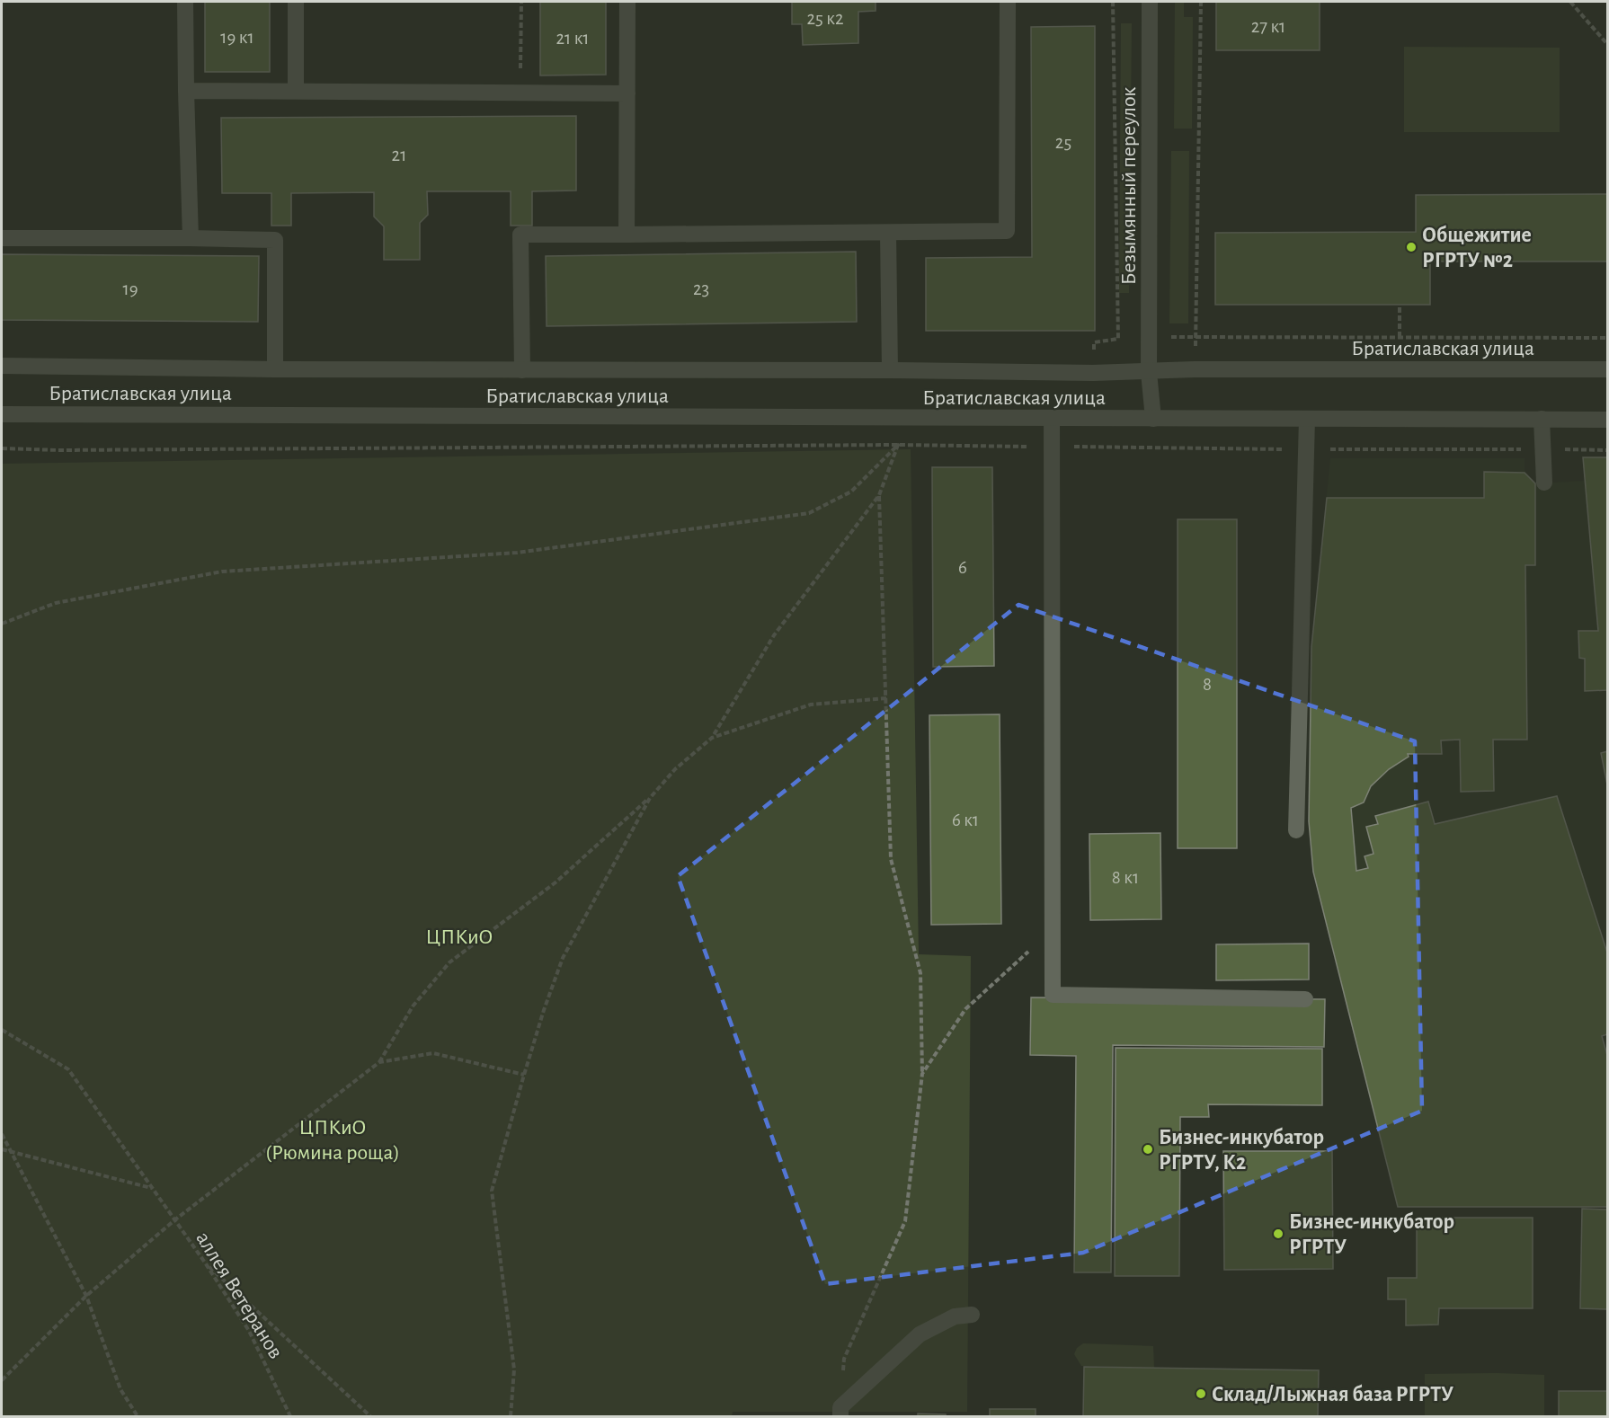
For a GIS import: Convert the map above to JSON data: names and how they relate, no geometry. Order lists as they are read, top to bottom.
{
  "streets": {
    "street": ["Безымянный переулок", "Братиславская улица"],
    "path": ["аллея Ветеранов"]
  },
  "crossings": [
    ["Безымянный переулок", "Братиславская улица"]
  ],
  "parks": ["ЦПКиО", "ЦПКиО (Рюмина роща)"],
  "places": [
    "Общежитие РГРТУ №2",
    "Бизнес-инкубатор РГРТУ, К2",
    "Бизнес-инкубатор РГРТУ",
    "Склад/Лыжная база РГРТУ"
  ],
  "house_numbers": [
    "25 к2",
    "27 к1",
    "19 к1",
    "21 к1",
    "25",
    "21",
    "19",
    "23",
    "6",
    "8",
    "6 к1",
    "8 к1"
  ]
}
